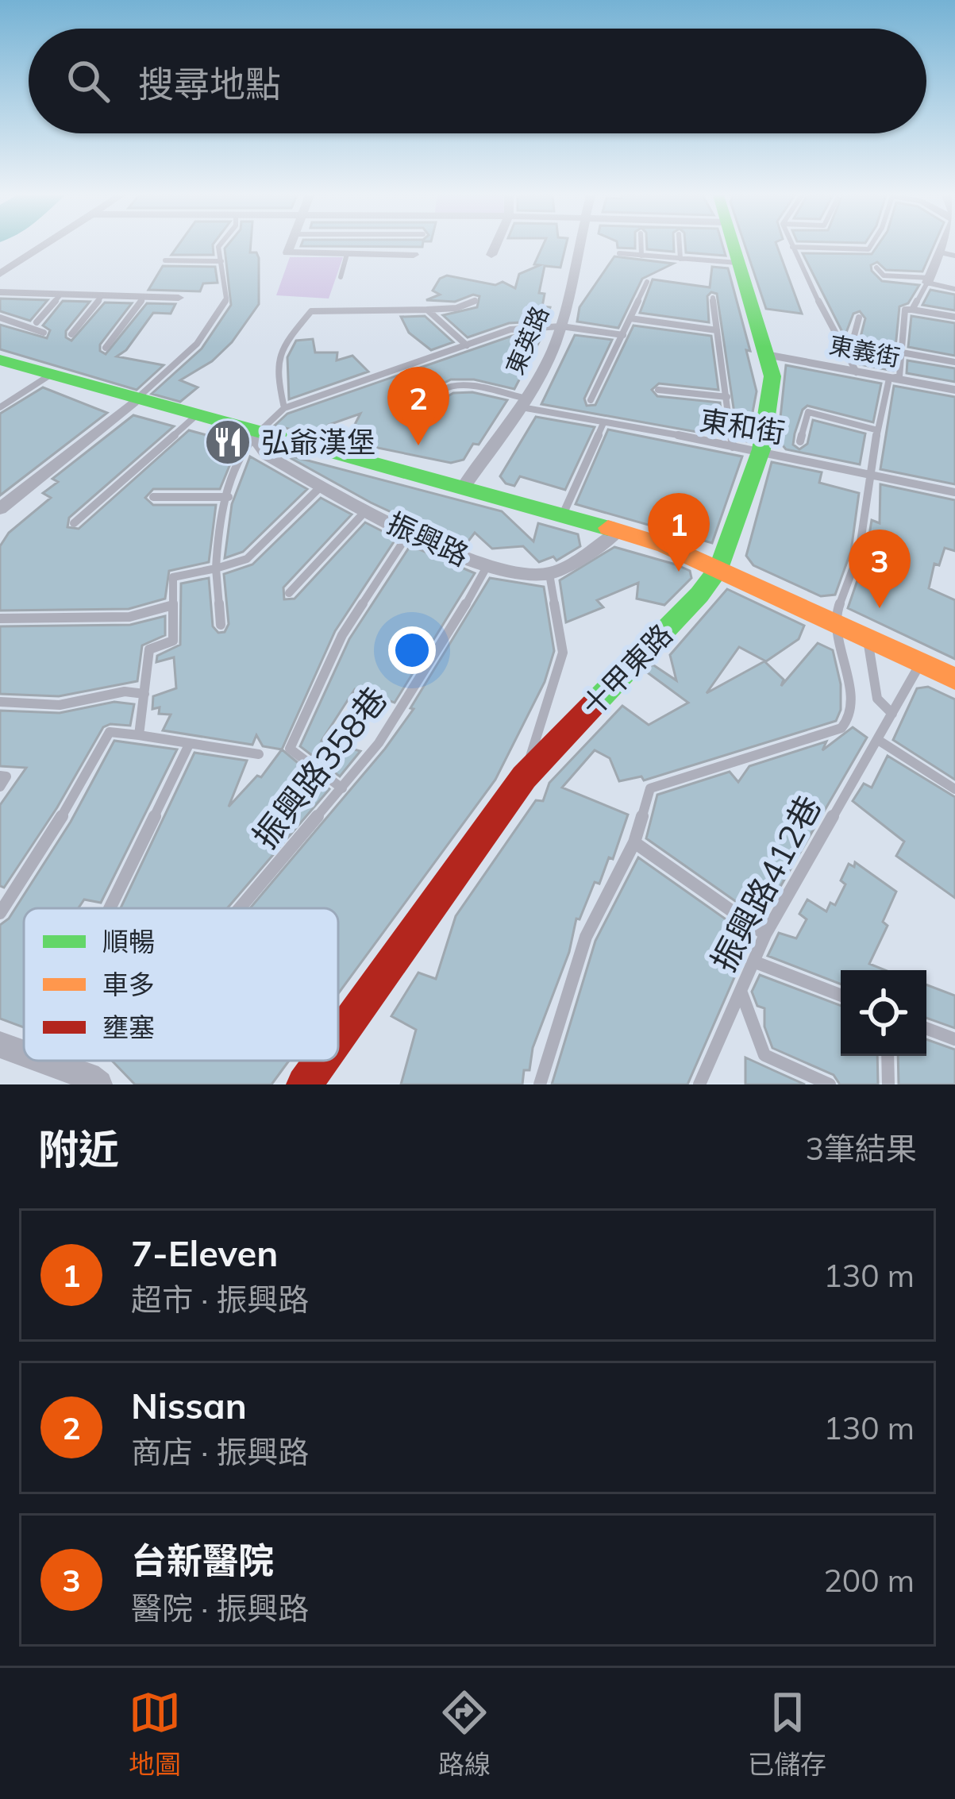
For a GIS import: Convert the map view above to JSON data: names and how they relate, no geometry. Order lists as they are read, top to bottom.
{
  "streets": {
    "street": [
      "東英路",
      "東義街",
      "振興路",
      "十甲東路"
    ],
    "lane": ["東和街", "振興路358巷", "振興路412巷"]
  },
  "crossings": [
    ["東英路", "東和街"],
    ["東英路", "振興路"],
    ["東義街", "十甲東路"],
    ["東和街", "十甲東路"],
    ["振興路", "十甲東路"],
    ["振興路", "振興路358巷"],
    ["振興路", "振興路412巷"]
  ],
  "places": {
    "restaurant": ["弘爺漢堡"]
  },
  "legend": ["順暢", "車多", "壅塞"],
  "page": {
    "search": "搜尋地點",
    "pins": ["2", "1", "3"],
    "heading": ["附近", "3筆結果"],
    "list": [
      {
        "mark": "1",
        "name": "7-Eleven",
        "note": "超市 · 振興路",
        "value": "130 m"
      },
      {
        "mark": "2",
        "name": "Nissan",
        "note": "商店 · 振興路",
        "value": "130 m"
      },
      {
        "mark": "3",
        "name": "台新醫院",
        "note": "醫院 · 振興路",
        "value": "200 m"
      }
    ],
    "nav": ["地圖", "路線", "已儲存"]
  }
}
